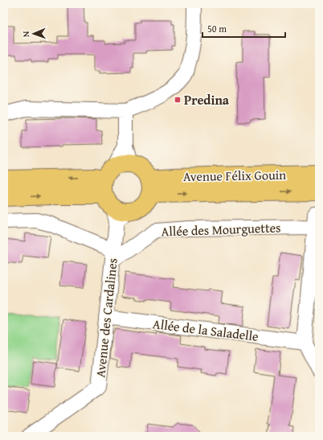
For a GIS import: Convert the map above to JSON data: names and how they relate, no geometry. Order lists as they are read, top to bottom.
{
  "streets": {
    "main road": ["Avenue Félix Gouin"],
    "street": ["Allée des Mourguettes", "Avenue des Cardalines", "Allée de la Saladelle"]
  },
  "crossings": [
    ["Allée des Mourguettes", "Avenue des Cardalines"],
    ["Avenue des Cardalines", "Allée de la Saladelle"]
  ],
  "places": {
    "transit": ["Predina"]
  },
  "scale_bar": "50 m",
  "north": "left"
}
